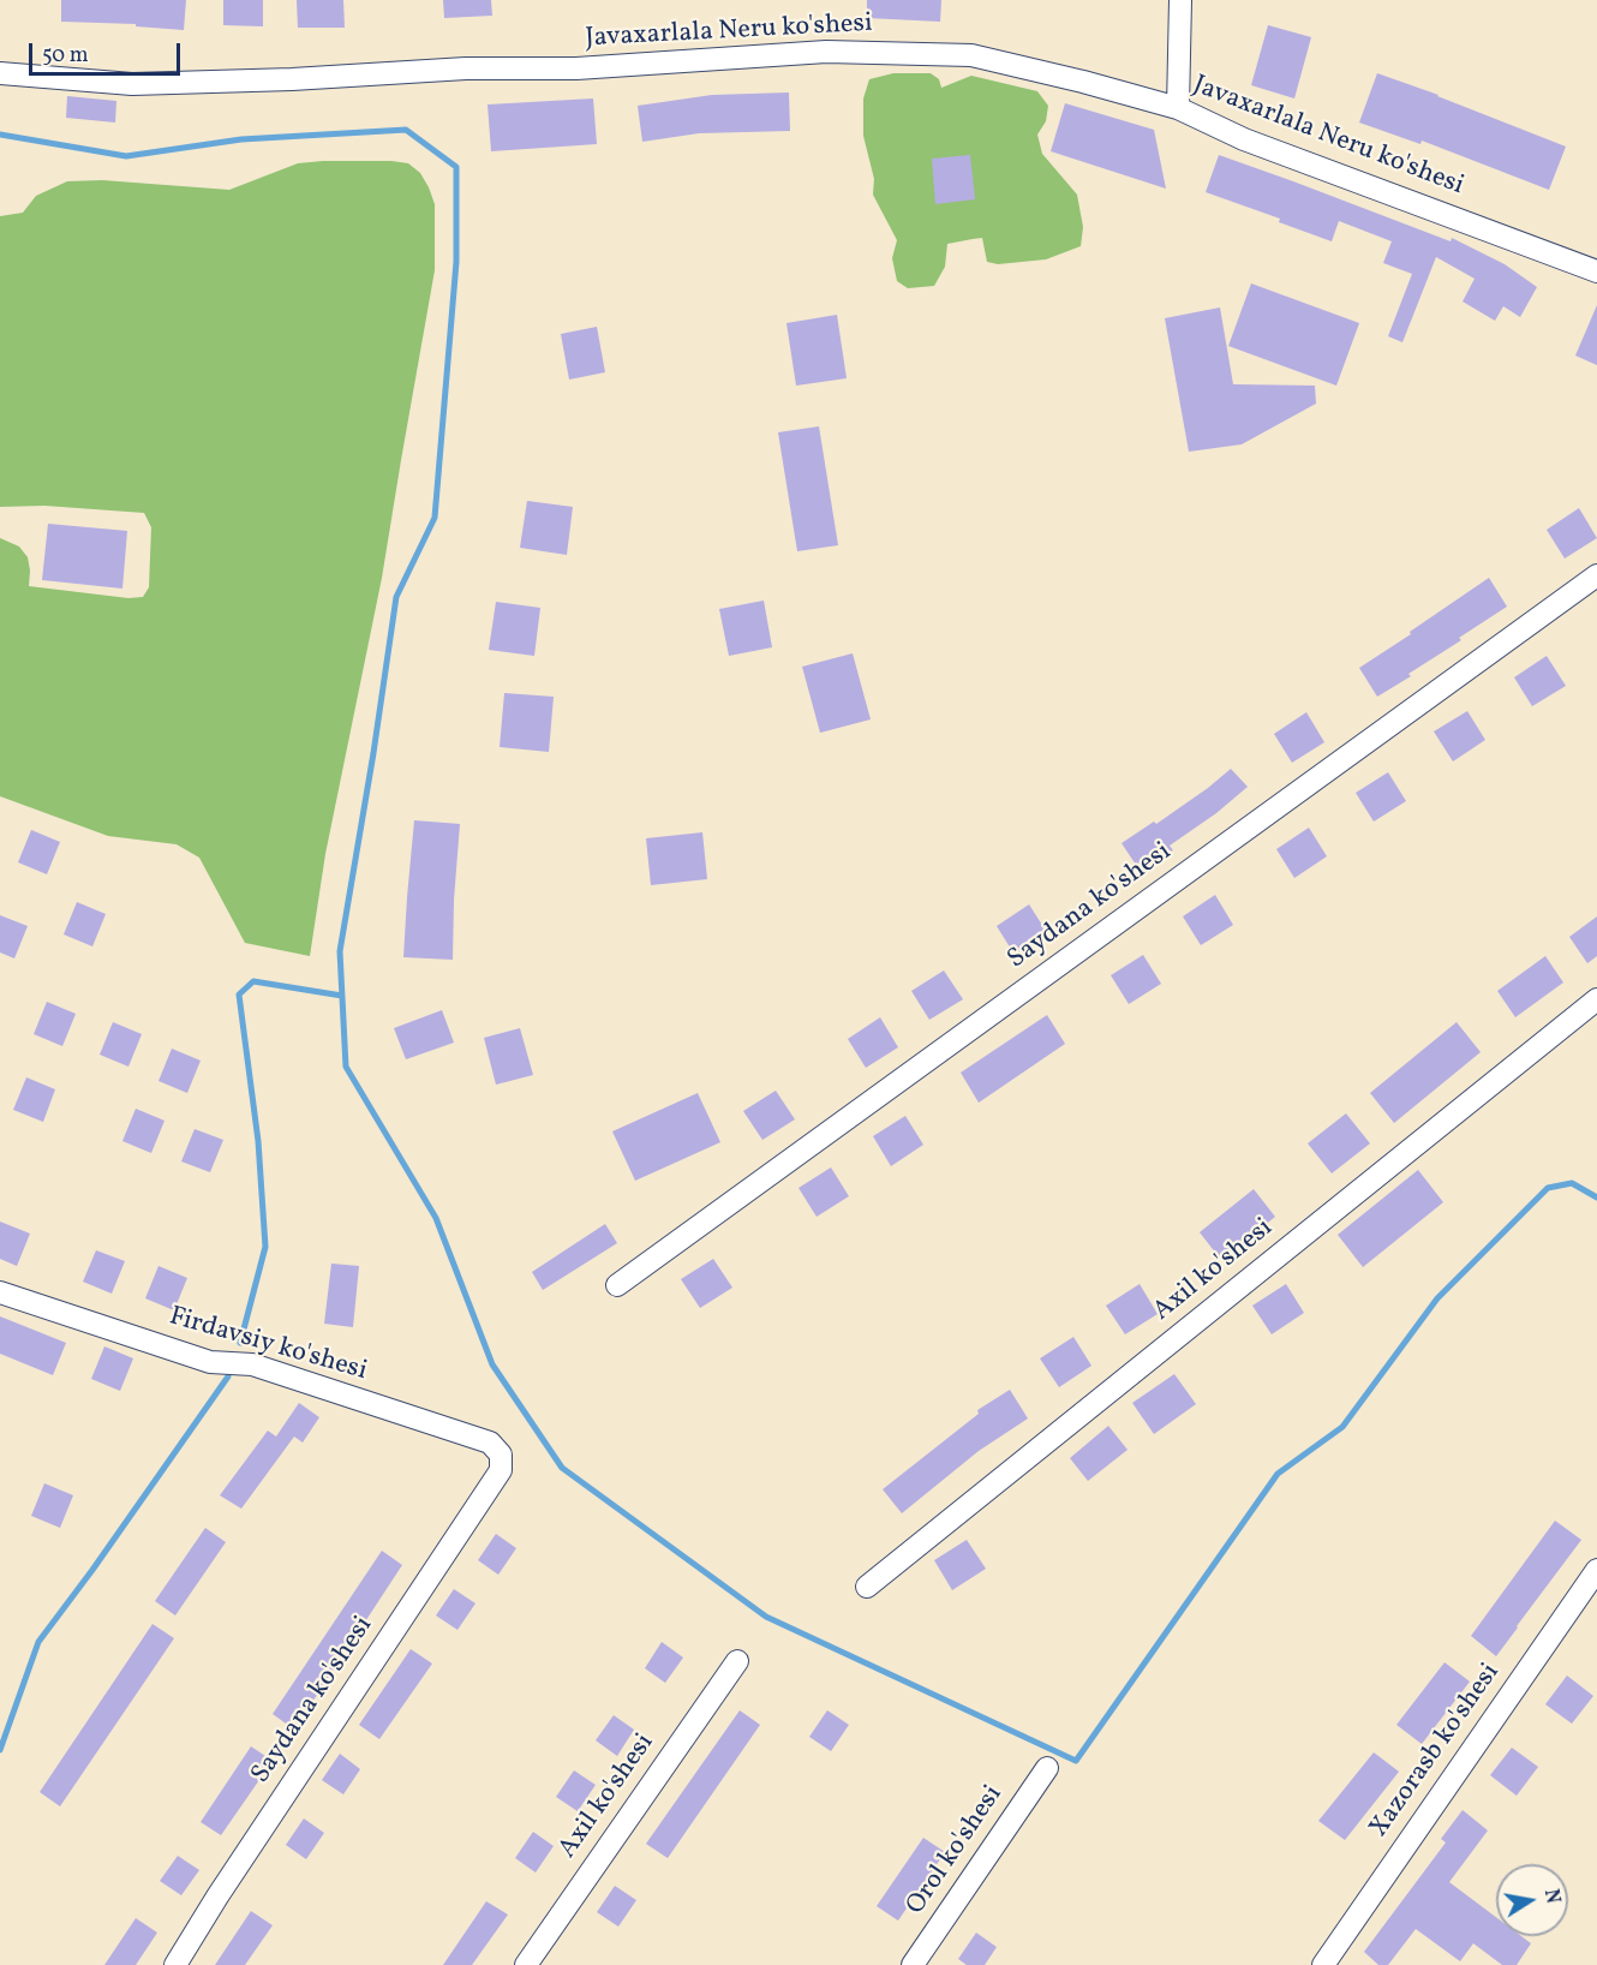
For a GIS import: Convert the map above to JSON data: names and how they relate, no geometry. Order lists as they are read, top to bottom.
{
  "streets": {
    "street": [
      "Javaxarlala Neru ko'shesi",
      "Saydana ko'shesi",
      "Axil ko'shesi",
      "Firdavsiy ko'shesi",
      "Xazorasb ko'shesi",
      "Orol ko'shesi"
    ]
  },
  "crossings": [
    ["Saydana ko'shesi", "Firdavsiy ko'shesi"]
  ],
  "scale_bar": "50 m",
  "north": "right"
}
